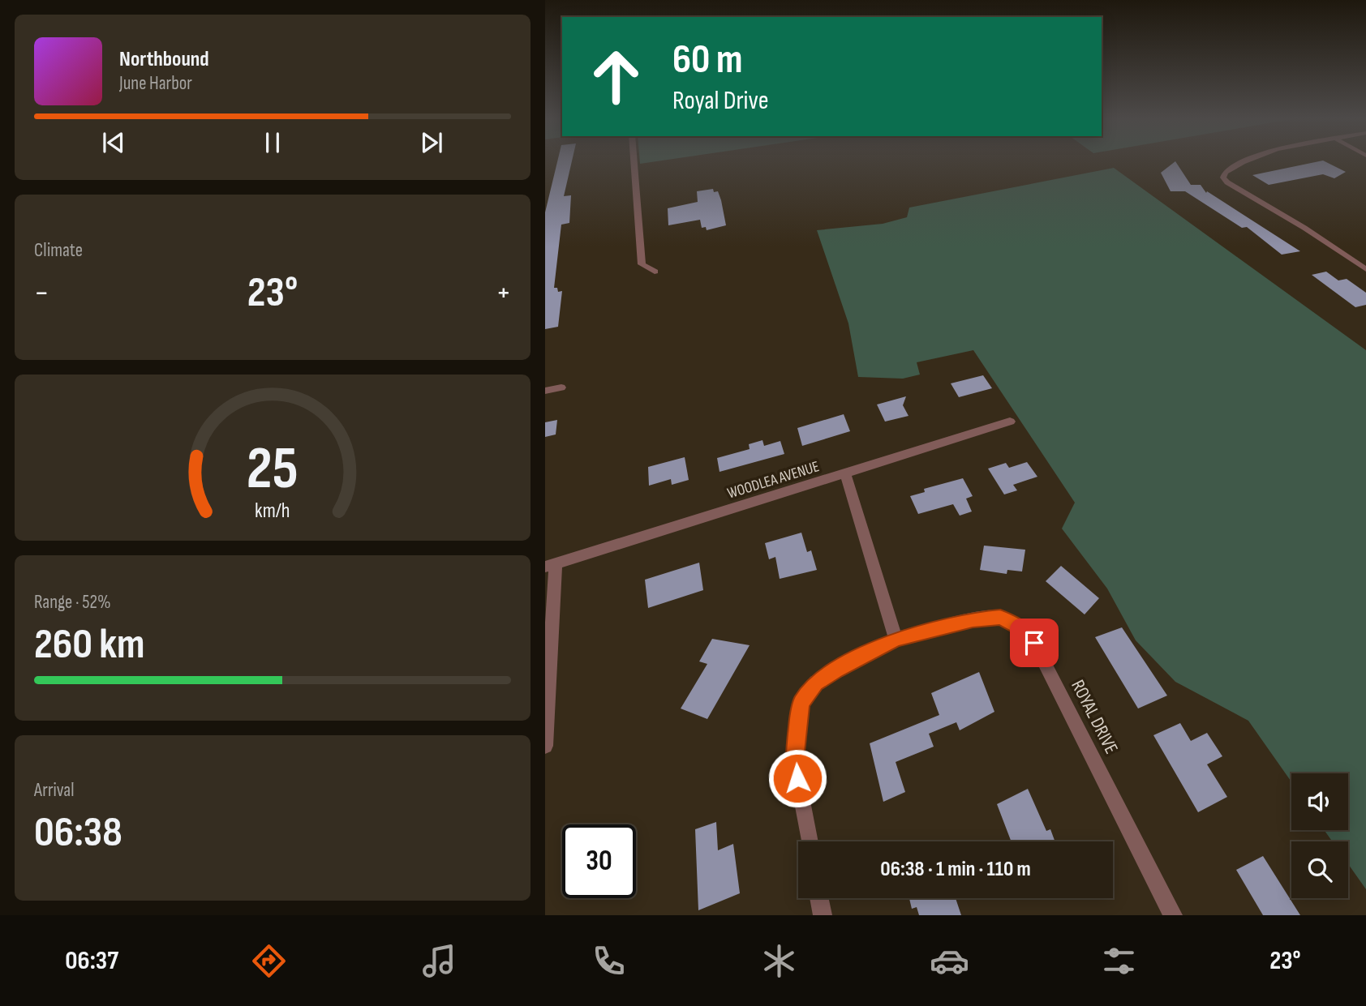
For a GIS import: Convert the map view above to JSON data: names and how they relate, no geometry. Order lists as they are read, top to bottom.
{
  "streets": {
    "street": ["WOODLEA AVENUE", "ROYAL DRIVE"]
  },
  "page": {
    "turn": ["60 m", "Royal Drive"],
    "song": ["Northbound", "June Harbor"],
    "tile": [
      "Climate",
      ["Range · 52%", "260 km"],
      ["Arrival", "06:38"]
    ],
    "heat": ["−", "23°", "+"],
    "limit": "30",
    "trip": "06:38 · 1 min · 110 m",
    "tabs": ["06:37", "23°"],
    "gauge": ["25", "km/h"]
  }
}
